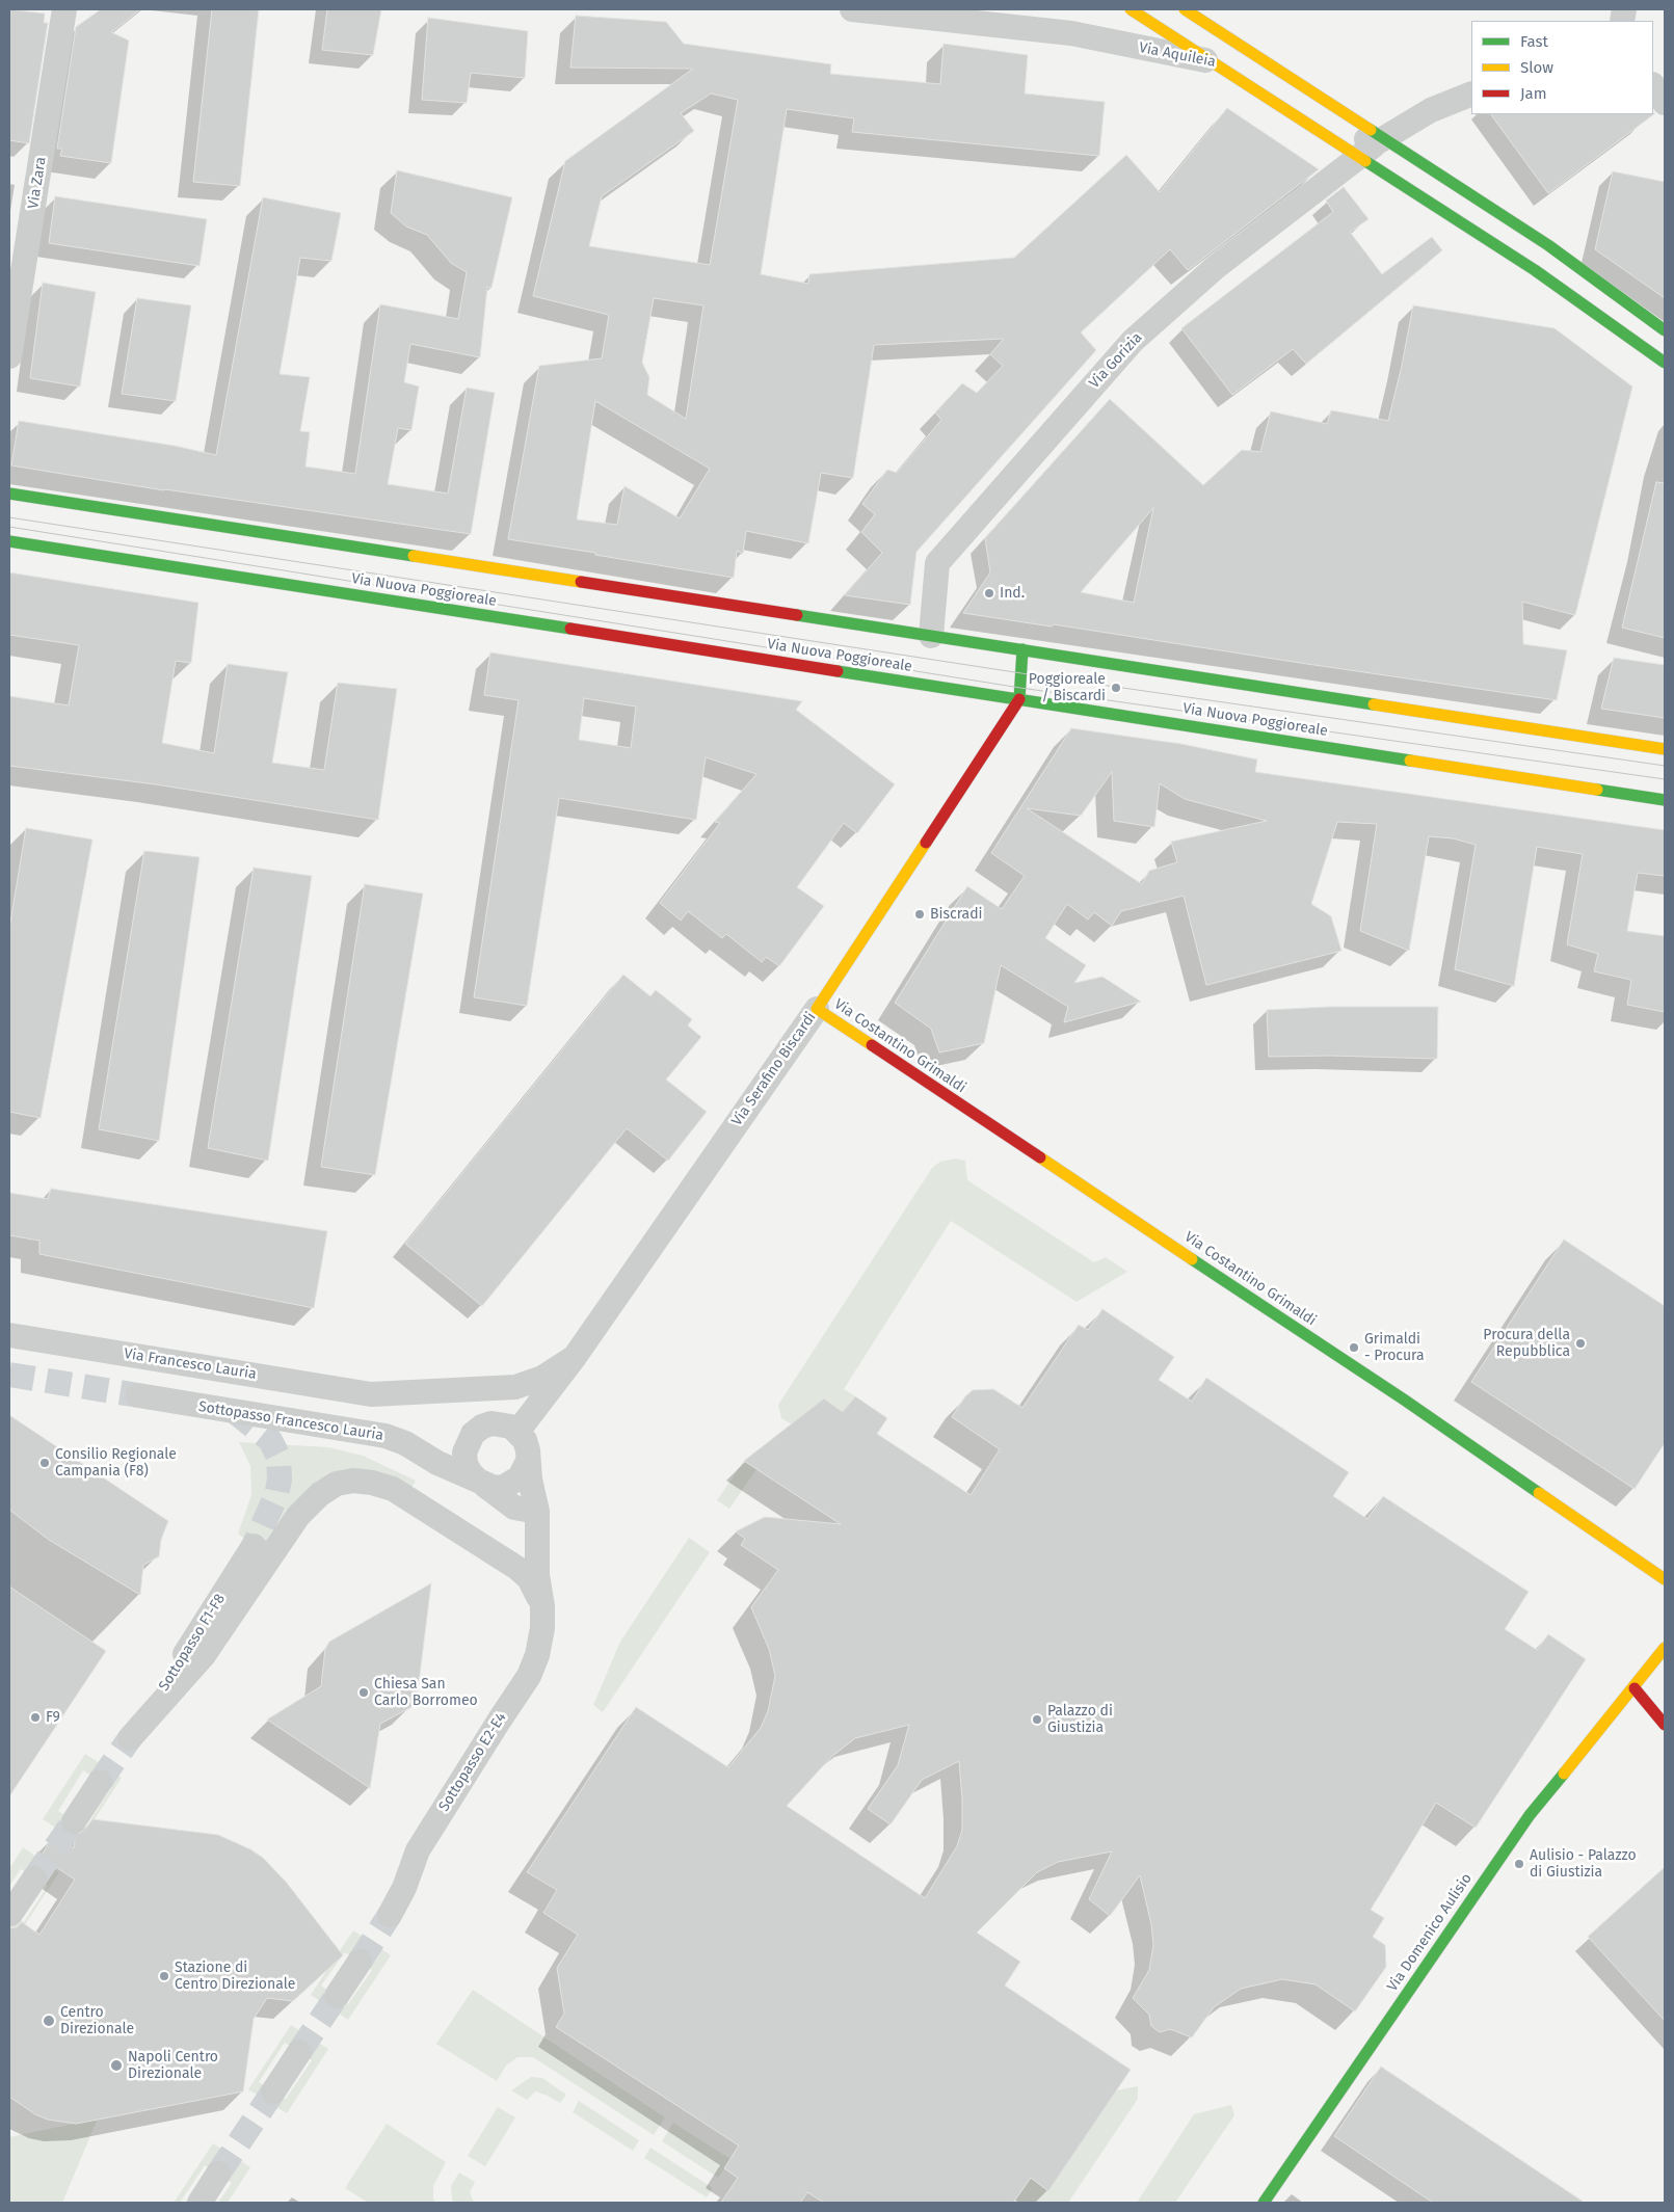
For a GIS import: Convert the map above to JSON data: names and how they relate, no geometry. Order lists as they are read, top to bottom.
{
  "streets": {
    "main road": [
      "Via Nuova Poggioreale",
      "Via Costantino Grimaldi",
      "Via Serafino Biscardi",
      "Via Domenico Aulisio"
    ],
    "street": [
      "Via Aquileia",
      "Via Zara",
      "Via Gorizia",
      "Via Francesco Lauria",
      "Sottopasso Francesco Lauria",
      "Sottopasso F1-F8",
      "Sottopasso E2-E4"
    ]
  },
  "crossings": [
    ["Via Aquileia", "Via Gorizia"],
    ["Via Nuova Poggioreale", "Via Serafino Biscardi"],
    ["Via Costantino Grimaldi", "Via Serafino Biscardi"],
    ["Via Serafino Biscardi", "Via Francesco Lauria"],
    ["Via Serafino Biscardi", "Sottopasso Francesco Lauria"],
    ["Via Serafino Biscardi", "Sottopasso E2-E4"],
    ["Sottopasso Francesco Lauria", "Sottopasso E2-E4"],
    ["Sottopasso F1-F8", "Sottopasso E2-E4"]
  ],
  "places": [
    "Ind.",
    "Poggioreale / Biscardi",
    "Biscradi",
    "Procura della Repubblica",
    "Grimaldi - Procura",
    "Consilio Regionale Campania (F8)",
    "Chiesa San Carlo Borromeo",
    "F9",
    "Palazzo di Giustizia",
    "Aulisio - Palazzo di Giustizia",
    "Stazione di Centro Direzionale",
    "Centro Direzionale",
    "Napoli Centro Direzionale"
  ],
  "legend": ["Fast", "Slow", "Jam"]
}
